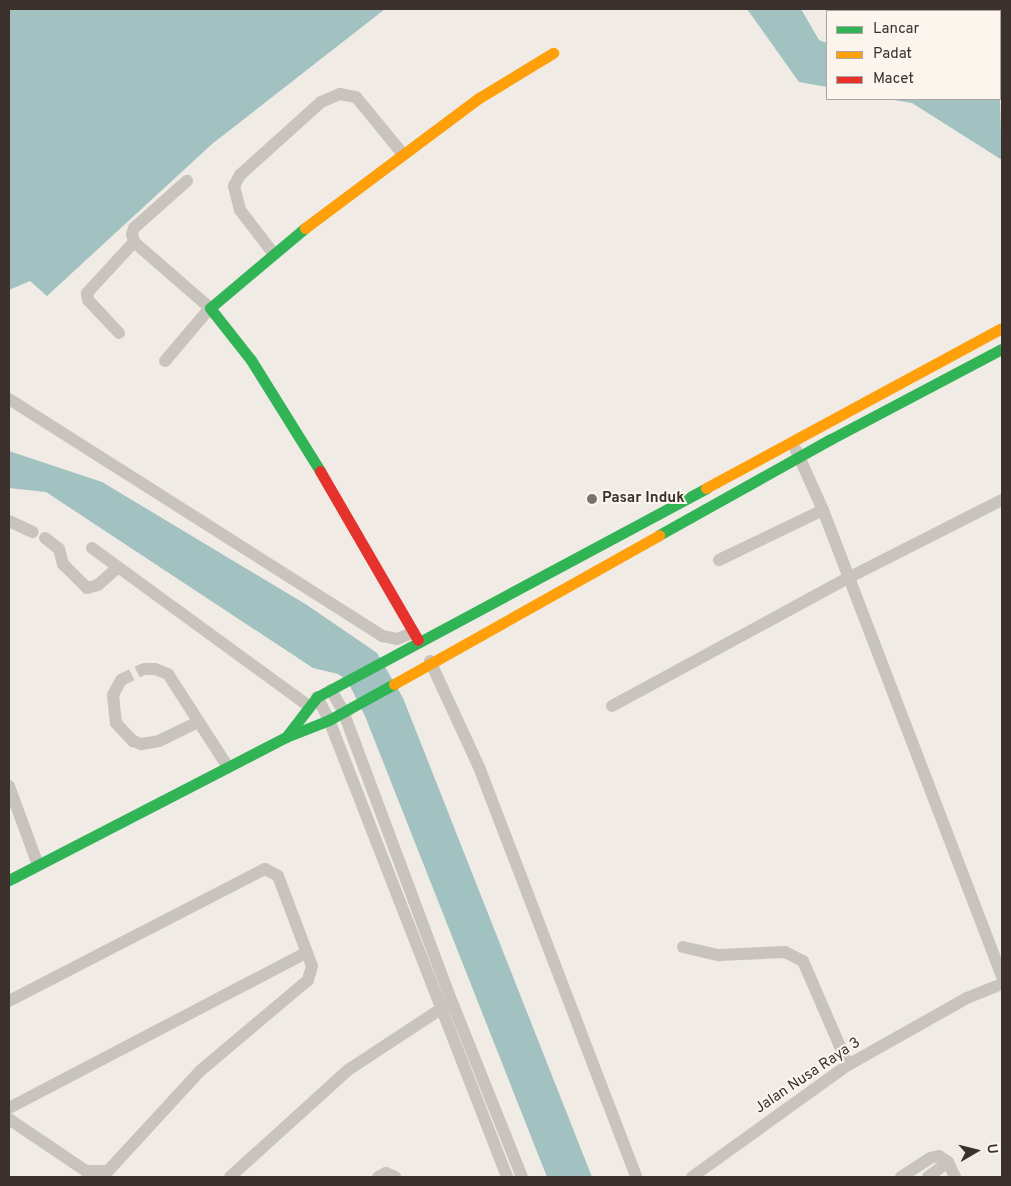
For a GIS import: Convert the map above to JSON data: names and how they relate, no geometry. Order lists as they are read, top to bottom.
{
  "streets": {
    "street": ["Jalan Nusa Raya 3"]
  },
  "places": ["Pasar Induk"],
  "legend": ["Lancar", "Padat", "Macet"],
  "north": "right"
}
